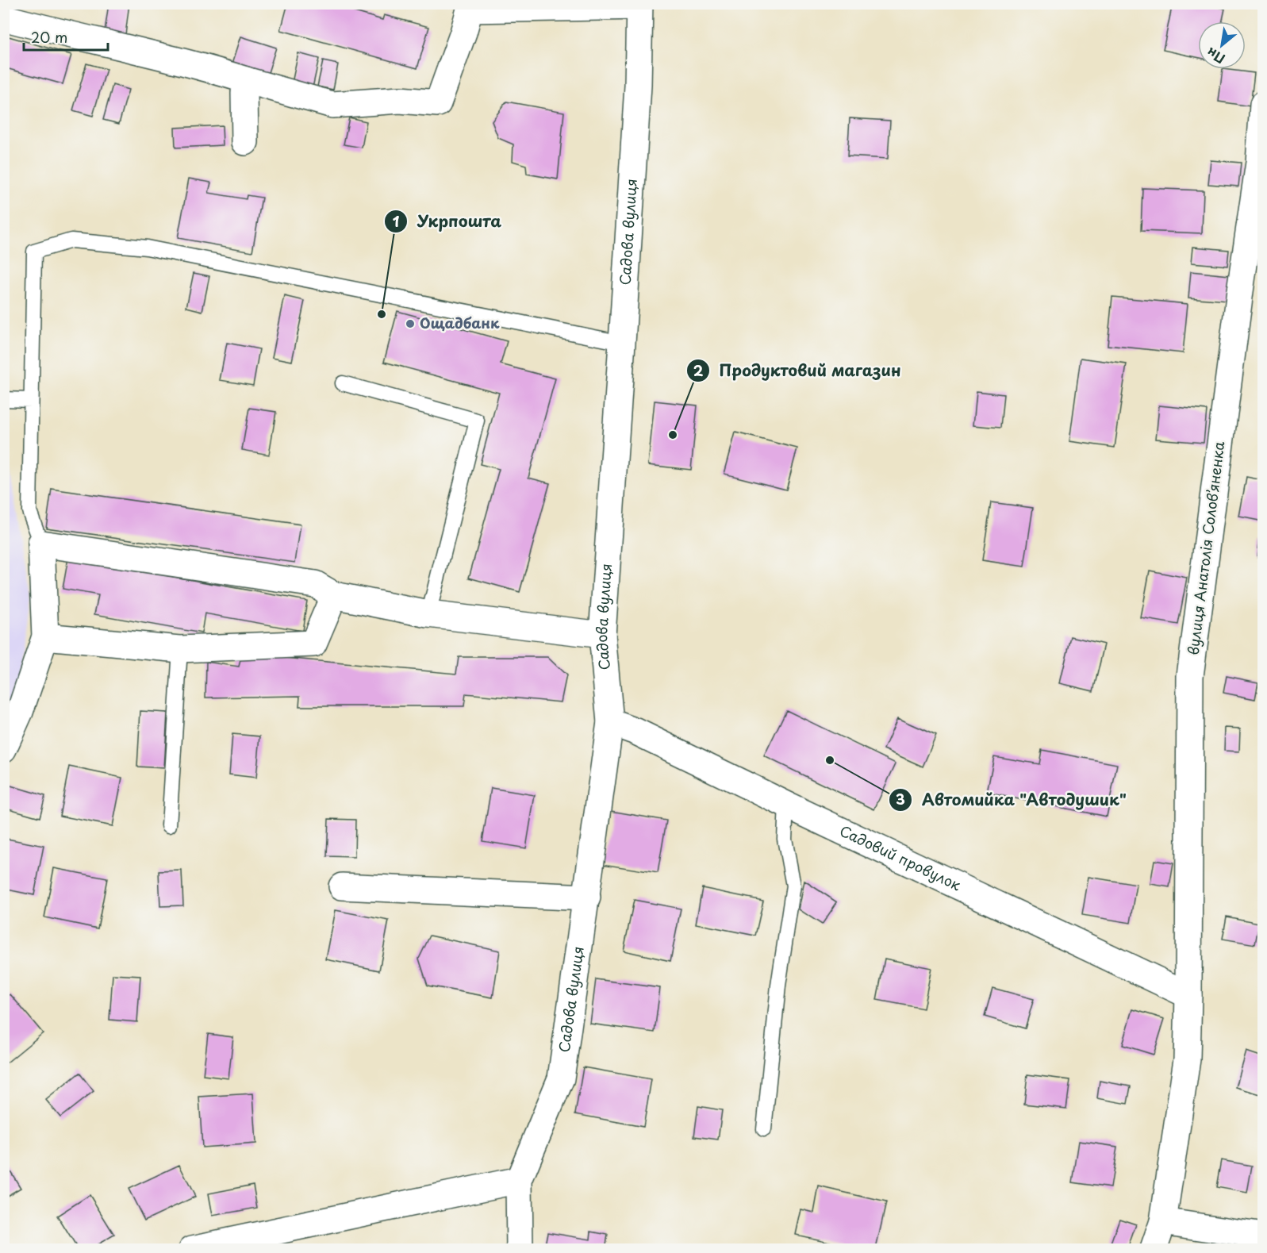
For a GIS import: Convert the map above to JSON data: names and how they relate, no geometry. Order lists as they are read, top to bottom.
{
  "streets": {
    "street": ["Садова вулиця", "вулиця Анатолія Соловʼяненка", "Садовий провулок"]
  },
  "crossings": [
    ["Садова вулиця", "Садовий провулок"],
    ["вулиця Анатолія Соловʼяненка", "Садовий провулок"]
  ],
  "places": [
    "Укрпошта",
    "Ощадбанк",
    "Продуктовий магазин",
    "Автомийка \"Автодушик\""
  ],
  "scale_bar": "20 m",
  "north": "bottom left"
}
